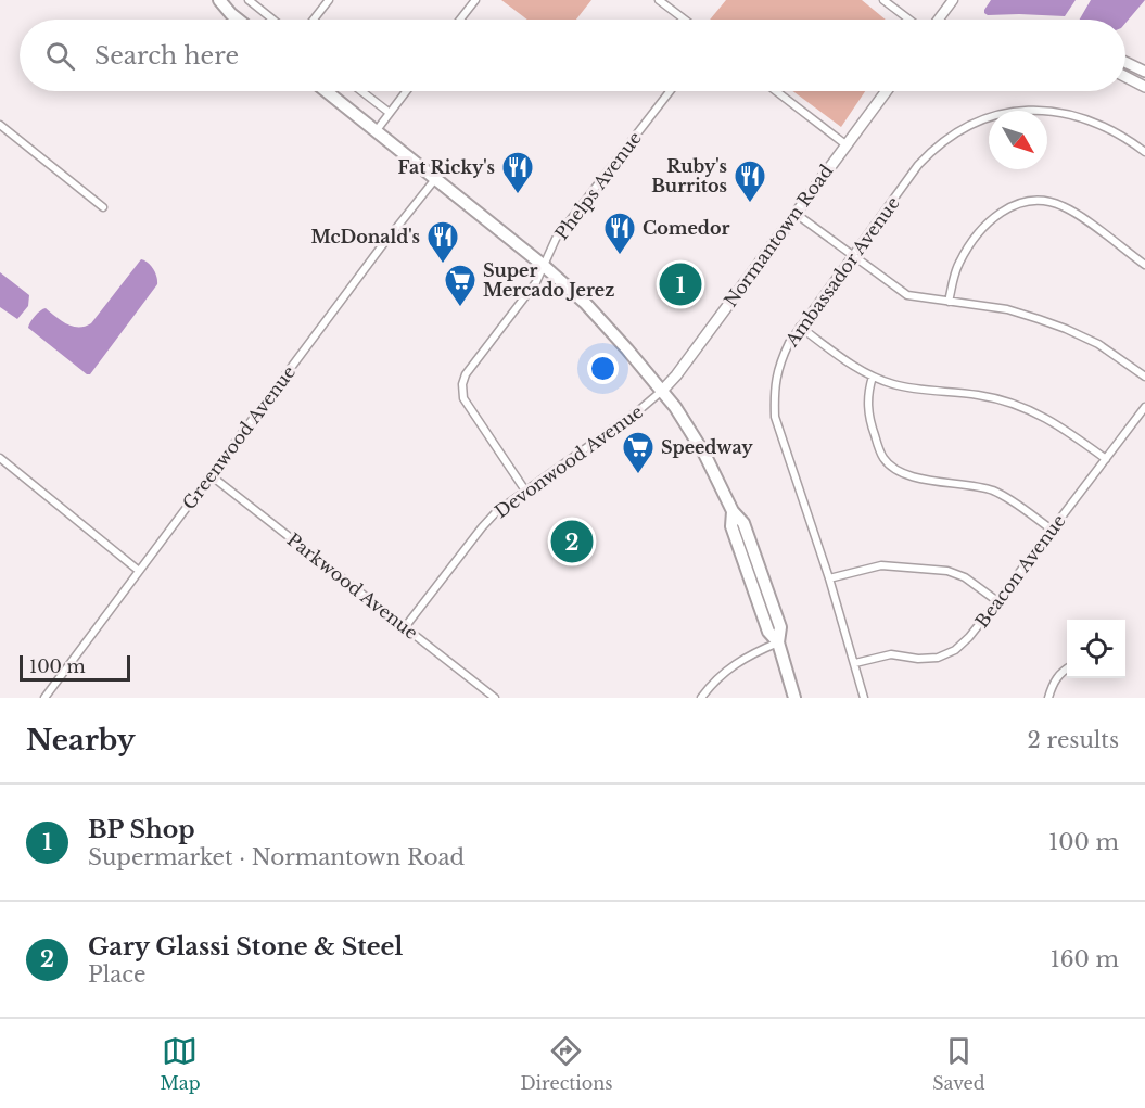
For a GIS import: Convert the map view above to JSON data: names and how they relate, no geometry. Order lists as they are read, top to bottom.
{
  "streets": {
    "main road": ["Normantown Road"],
    "street": [
      "Phelps Avenue",
      "Ambassador Avenue",
      "Greenwood Avenue",
      "Devonwood Avenue",
      "Beacon Avenue",
      "Parkwood Avenue"
    ]
  },
  "crossings": [
    ["Phelps Avenue", "Devonwood Avenue"],
    ["Normantown Road", "Devonwood Avenue"],
    ["Ambassador Avenue", "Beacon Avenue"],
    ["Greenwood Avenue", "Parkwood Avenue"],
    ["Devonwood Avenue", "Parkwood Avenue"]
  ],
  "places": {
    "restaurant": [
      "Fat Ricky's",
      "Ruby's Burritos",
      "Comedor",
      "McDonald's"
    ],
    "supermarket": ["Super Mercado Jerez", "Speedway"]
  },
  "scale_bar": "100 m",
  "north": "bottom right",
  "page": {
    "search": "Search here",
    "pins": ["1", "2"],
    "scale": "100 m",
    "heading": ["Nearby", "2 results"],
    "list": [
      {
        "mark": "1",
        "name": "BP Shop",
        "note": "Supermarket · Normantown Road",
        "value": "100 m"
      },
      {
        "mark": "2",
        "name": "Gary Glassi Stone & Steel",
        "note": "Place",
        "value": "160 m"
      }
    ],
    "nav": ["Map", "Directions", "Saved"]
  }
}
